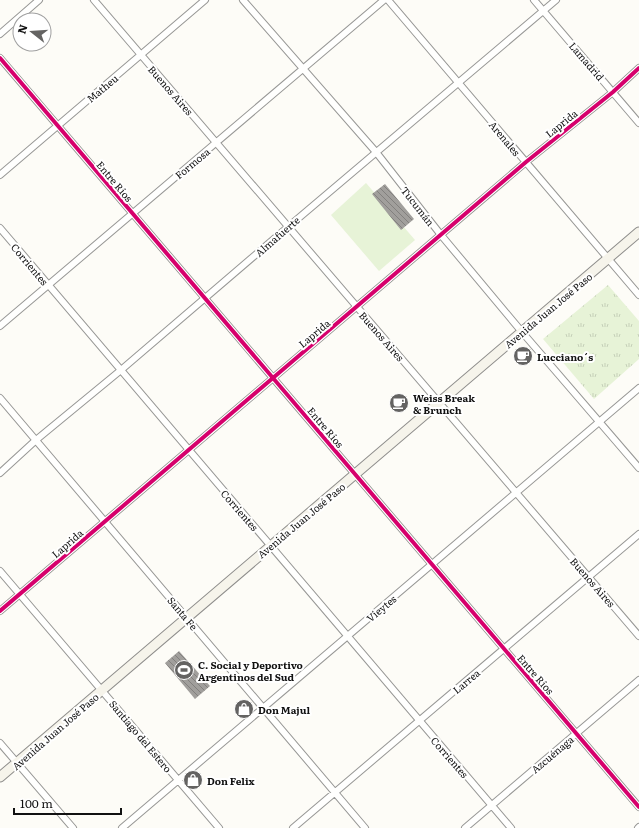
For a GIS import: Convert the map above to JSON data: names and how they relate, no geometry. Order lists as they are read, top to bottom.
{
  "streets": {
    "main road": ["Avenida Juan José Paso"],
    "street": [
      "Lamadrid",
      "Matheu",
      "Buenos Aires",
      "Laprida",
      "Arenales",
      "Formosa",
      "Entre Ríos",
      "Tucumán",
      "Almafuerte",
      "Corrientes",
      "Vieytes",
      "Santa Fe",
      "Larrea",
      "Santiago del Estero",
      "Azcuénaga"
    ]
  },
  "crossings": [
    ["Lamadrid", "Laprida"],
    ["Lamadrid", "Almafuerte"],
    ["Matheu", "Buenos Aires"],
    ["Matheu", "Entre Ríos"],
    ["Buenos Aires", "Laprida"],
    ["Buenos Aires", "Formosa"],
    ["Buenos Aires", "Almafuerte"],
    ["Buenos Aires", "Avenida Juan José Paso"],
    ["Buenos Aires", "Vieytes"],
    ["Buenos Aires", "Larrea"],
    ["Laprida", "Arenales"],
    ["Laprida", "Entre Ríos"],
    ["Laprida", "Tucumán"],
    ["Laprida", "Corrientes"],
    ["Laprida", "Santa Fe"],
    ["Laprida", "Santiago del Estero"],
    ["Arenales", "Almafuerte"],
    ["Arenales", "Avenida Juan José Paso"],
    ["Formosa", "Entre Ríos"],
    ["Formosa", "Tucumán"],
    ["Formosa", "Corrientes"],
    ["Entre Ríos", "Almafuerte"],
    ["Entre Ríos", "Avenida Juan José Paso"],
    ["Entre Ríos", "Vieytes"],
    ["Entre Ríos", "Larrea"],
    ["Entre Ríos", "Azcuénaga"],
    ["Tucumán", "Almafuerte"],
    ["Tucumán", "Avenida Juan José Paso"],
    ["Tucumán", "Vieytes"],
    ["Almafuerte", "Corrientes"],
    ["Almafuerte", "Santa Fe"],
    ["Corrientes", "Avenida Juan José Paso"],
    ["Corrientes", "Vieytes"],
    ["Corrientes", "Larrea"],
    ["Corrientes", "Azcuénaga"],
    ["Avenida Juan José Paso", "Santa Fe"],
    ["Avenida Juan José Paso", "Santiago del Estero"],
    ["Vieytes", "Santa Fe"],
    ["Vieytes", "Santiago del Estero"],
    ["Santa Fe", "Larrea"]
  ],
  "places": {
    "cafe": ["Lucciano´s", "Weiss Break & Brunch"],
    "sports": ["C. Social y Deportivo Argentinos del Sud"],
    "shop": ["Don Majul", "Don Felix"]
  },
  "scale_bar": "100 m",
  "north": "left"
}
